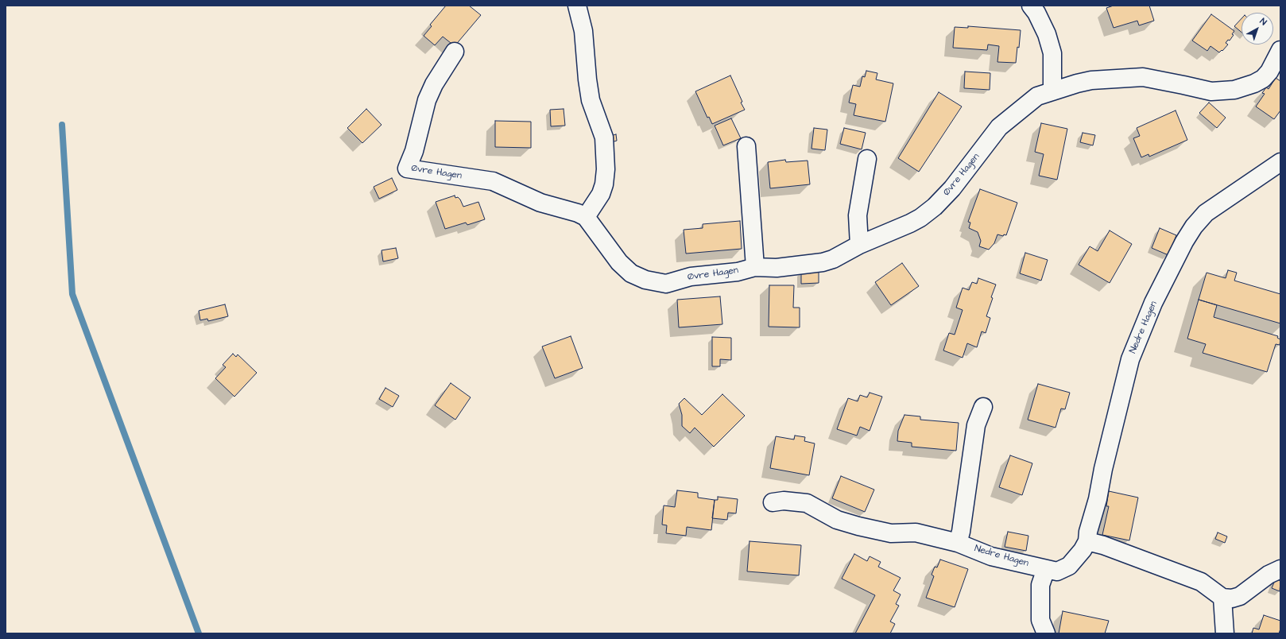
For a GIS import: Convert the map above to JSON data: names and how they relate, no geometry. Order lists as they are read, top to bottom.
{
  "streets": {
    "street": ["Øvre Hagen", "Nedre Hagen"]
  },
  "north": "top right"
}
